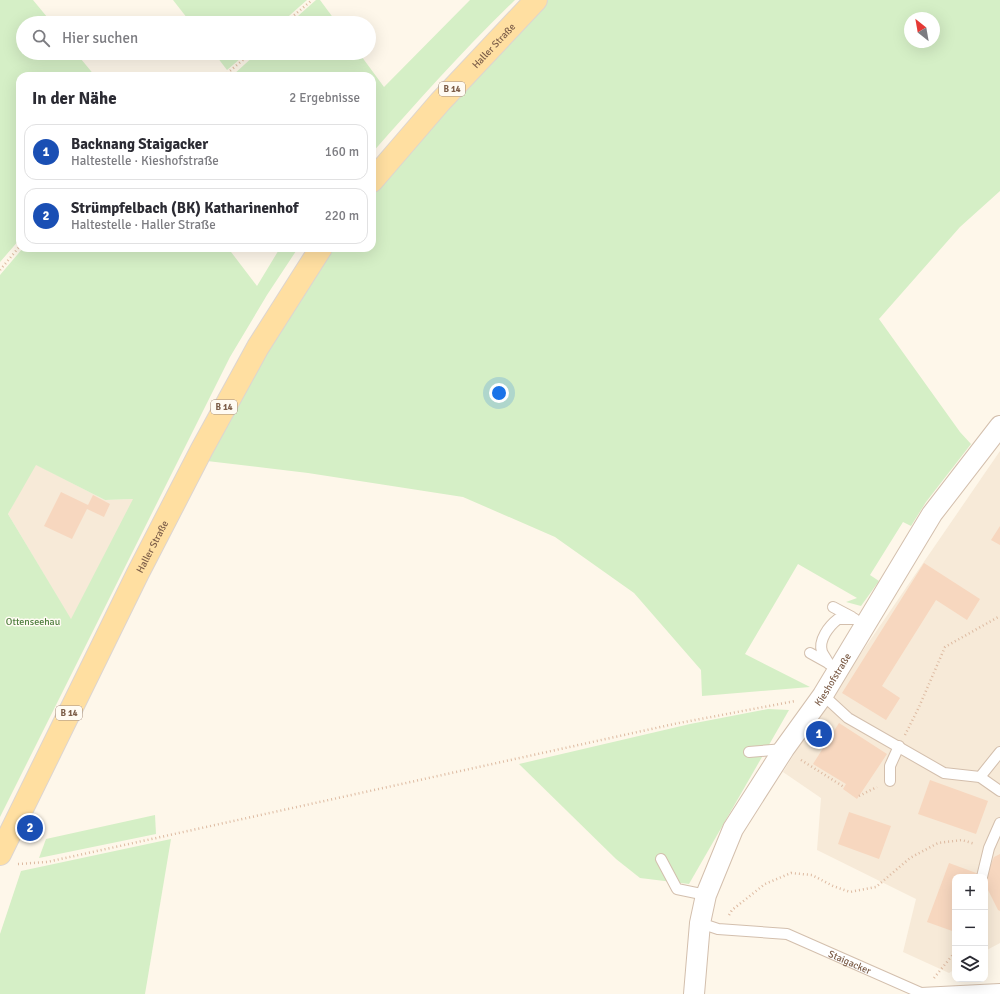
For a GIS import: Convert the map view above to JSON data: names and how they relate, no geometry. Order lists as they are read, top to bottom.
{
  "streets": {
    "main road": ["Haller Straße", "B 14"],
    "street": ["Kieshofstraße"],
    "lane": ["Staigacker"]
  },
  "crossings": [
    ["Kieshofstraße", "Staigacker"]
  ],
  "parks": ["Ottenseehau"],
  "north": "top left",
  "page": {
    "search": "Hier suchen",
    "heading": ["In der Nähe", "2 Ergebnisse"],
    "list": [
      {
        "mark": "1",
        "name": "Backnang Staigacker",
        "note": "Haltestelle · Kieshofstraße",
        "value": "160 m"
      },
      {
        "mark": "2",
        "name": "Strümpfelbach (BK) Katharinenhof",
        "note": "Haltestelle · Haller Straße",
        "value": "220 m"
      }
    ],
    "pins": ["1", "2"],
    "map_buttons": ["+", "−"]
  }
}
